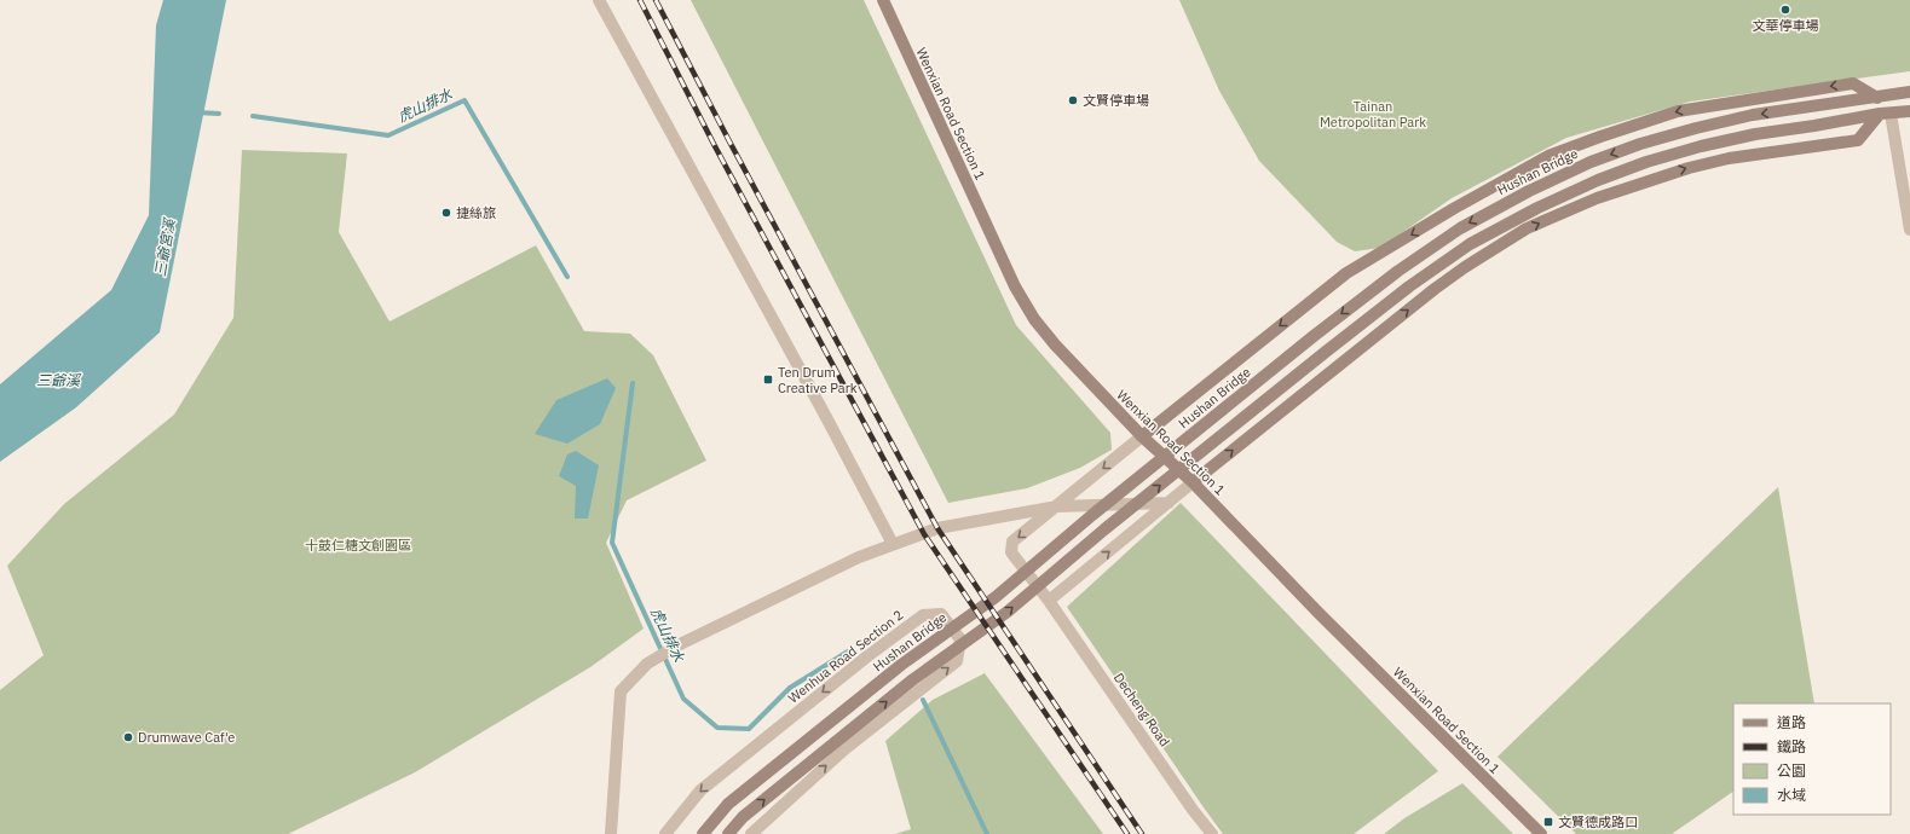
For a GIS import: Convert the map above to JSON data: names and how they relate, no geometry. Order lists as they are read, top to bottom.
{
  "streets": {
    "street": [
      "Wenxian Road Section 1",
      "Hushan Bridge",
      "Wenhua Road Section 2",
      "Decheng Road"
    ]
  },
  "water": ["虎山排水", "三爺宮溪", "三爺溪"],
  "parks": ["Tainan Metropolitan Park", "十鼓仁糖文創園區"],
  "places": {
    "other": [
      "文華停車場",
      "文賢停車場",
      "捷絲旅",
      "Drumwave Caf'e"
    ],
    "transit": ["Ten Drum Creative Park", "文賢德成路口"]
  },
  "legend": [
    "道路",
    "鐵路",
    "公園",
    "水域"
  ]
}
